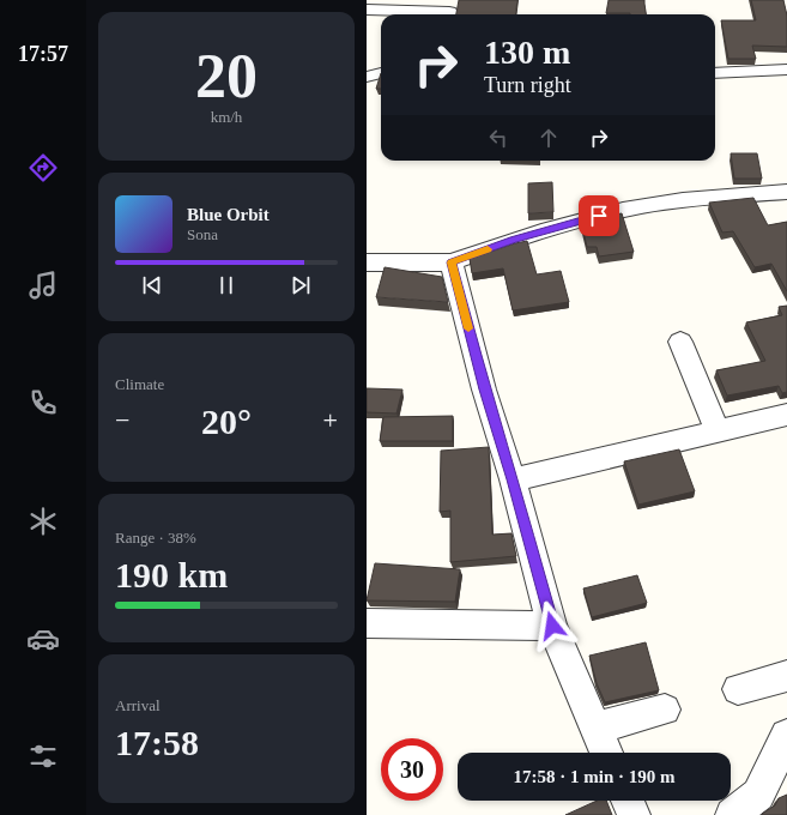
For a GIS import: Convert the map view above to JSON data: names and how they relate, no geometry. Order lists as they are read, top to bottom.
{
  "page": {
    "tabs": "17:57",
    "tile": [
      ["20", "km/h"],
      "Climate",
      ["Range · 38%", "190 km"],
      ["Arrival", "17:58"]
    ],
    "turn": ["130 m", "Turn right"],
    "song": ["Blue Orbit", "Sona"],
    "heat": ["−", "20°", "+"],
    "limit": "30",
    "trip": "17:58 · 1 min · 190 m"
  }
}
